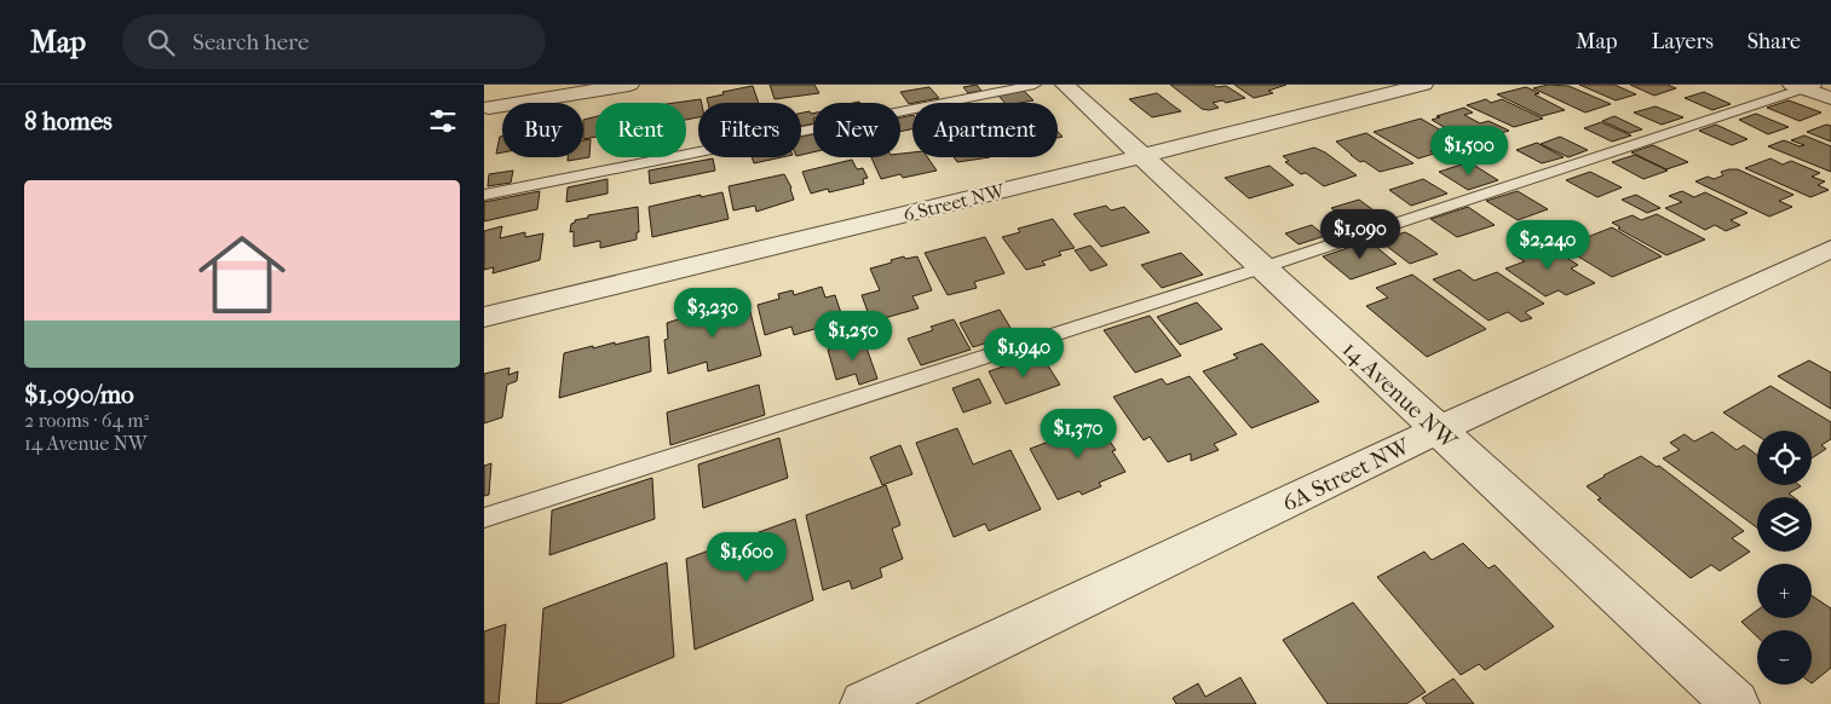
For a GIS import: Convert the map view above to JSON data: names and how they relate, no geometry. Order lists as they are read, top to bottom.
{
  "streets": {
    "street": ["6 Street NW", "14 Avenue NW", "6A Street NW"]
  },
  "crossings": [
    ["6 Street NW", "14 Avenue NW"],
    ["14 Avenue NW", "6A Street NW"]
  ],
  "page": {
    "header": "Map",
    "search": "Search here",
    "nav": ["Map", "Layers", "Share"],
    "heading": "8 homes",
    "chip": [
      "Buy",
      "Rent",
      "Filters",
      "New",
      "Apartment"
    ],
    "price": [
      "$1,500",
      "$1,090",
      "$2,240",
      "$3,230",
      "$1,250",
      "$1,940",
      "$1,370",
      "$1,600"
    ],
    "list": [
      {
        "name": "$1,090/mo",
        "note": "2 rooms · 64 m² · 14 Avenue NW"
      }
    ],
    "map_buttons": ["+", "−"]
  }
}
